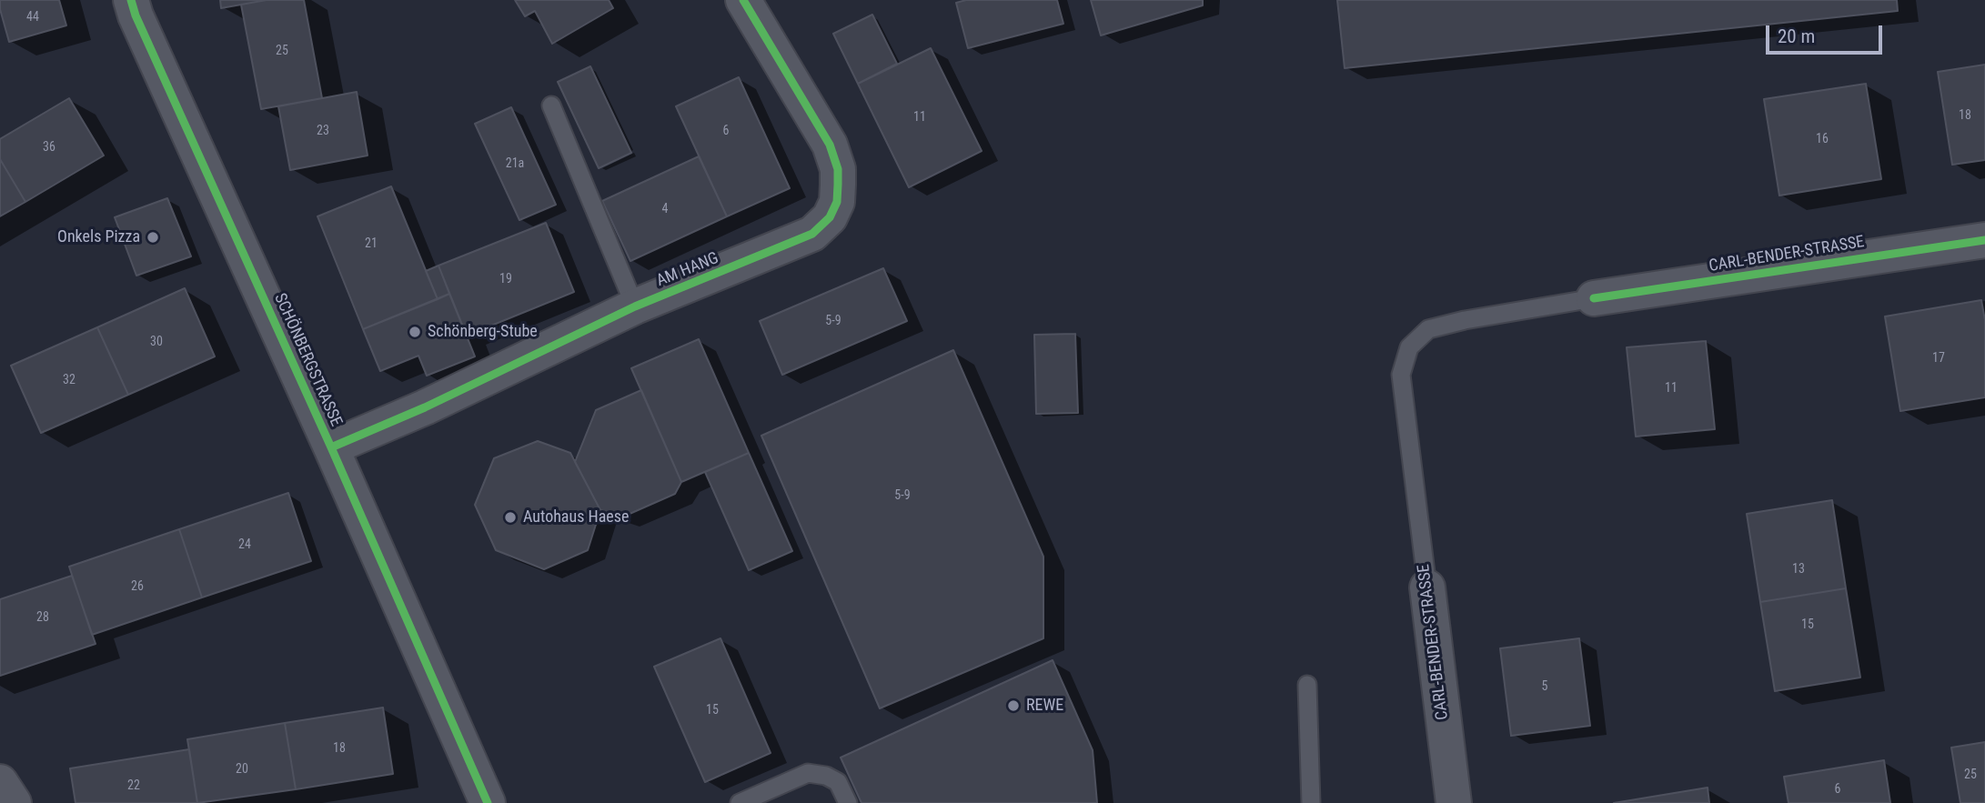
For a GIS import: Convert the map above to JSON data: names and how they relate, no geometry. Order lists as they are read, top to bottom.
{
  "streets": {
    "street": ["CARL-BENDER-STRASSE", "AM HANG", "SCHÖNBERGSTRASSE"]
  },
  "crossings": [
    ["AM HANG", "SCHÖNBERGSTRASSE"]
  ],
  "places": [
    "Onkels Pizza",
    "Schönberg-Stube",
    "Autohaus Haese",
    "REWE"
  ],
  "house_numbers": [
    "44",
    "25",
    "18",
    "11",
    "23",
    "6",
    "16",
    "36",
    "21a",
    "4",
    "21",
    "19",
    "5-9",
    "30",
    "17",
    "32",
    "11",
    "5-9",
    "24",
    "13",
    "26",
    "28",
    "15",
    "5",
    "15",
    "18",
    "20",
    "25",
    "22",
    "6"
  ],
  "scale_bar": "20 m"
}
